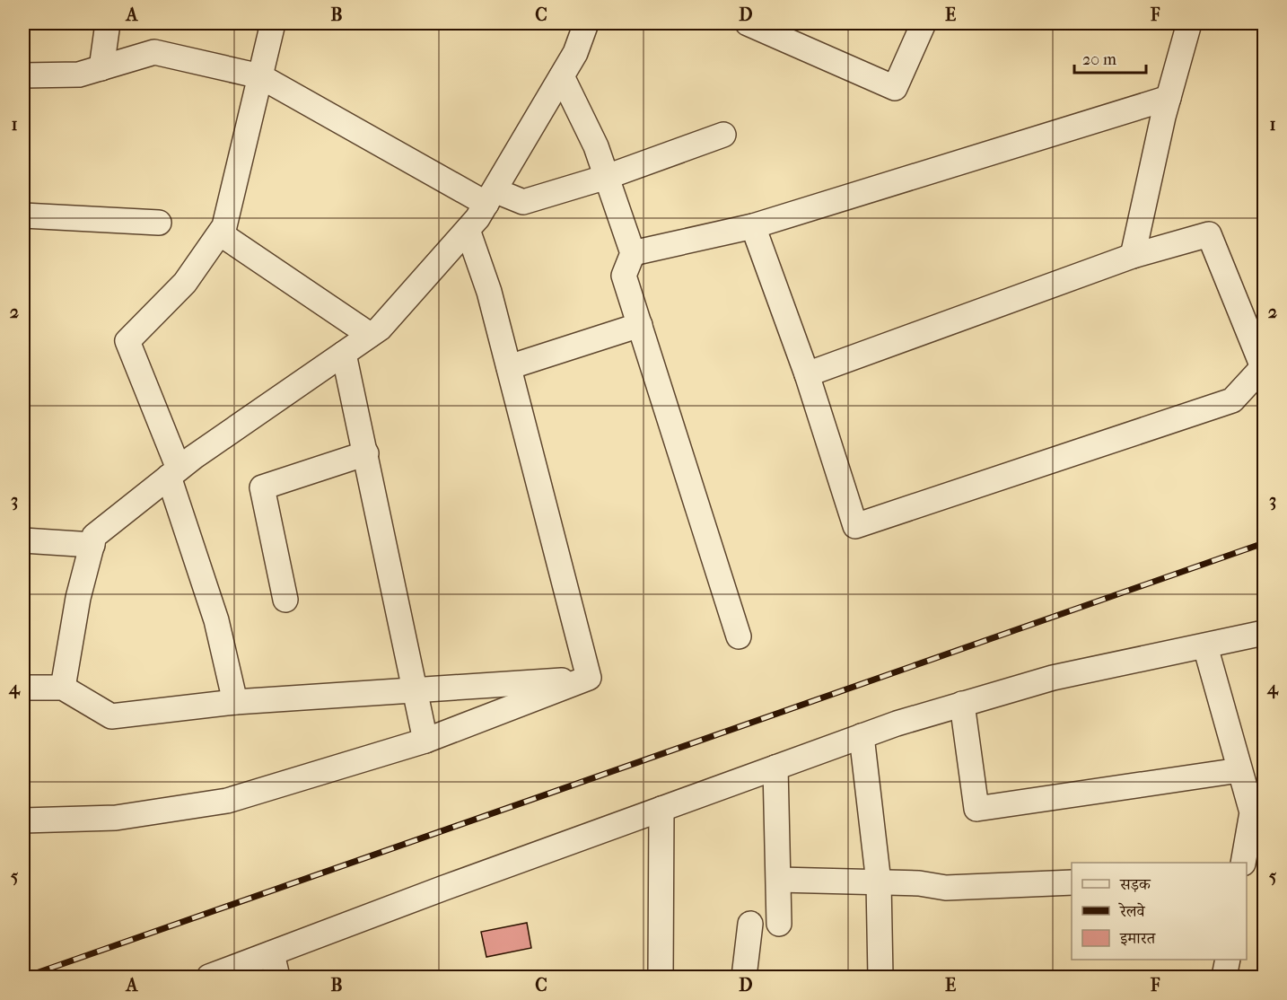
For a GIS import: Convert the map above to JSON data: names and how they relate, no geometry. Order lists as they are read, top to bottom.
{
  "legend": ["सड़क", "रेलवे", "इमारत"],
  "scale_bar": "20 m",
  "grid": {
    "columns": [
      "A",
      "B",
      "C",
      "D",
      "E",
      "F"
    ],
    "rows": [
      "1",
      "2",
      "3",
      "4",
      "5"
    ]
  }
}
